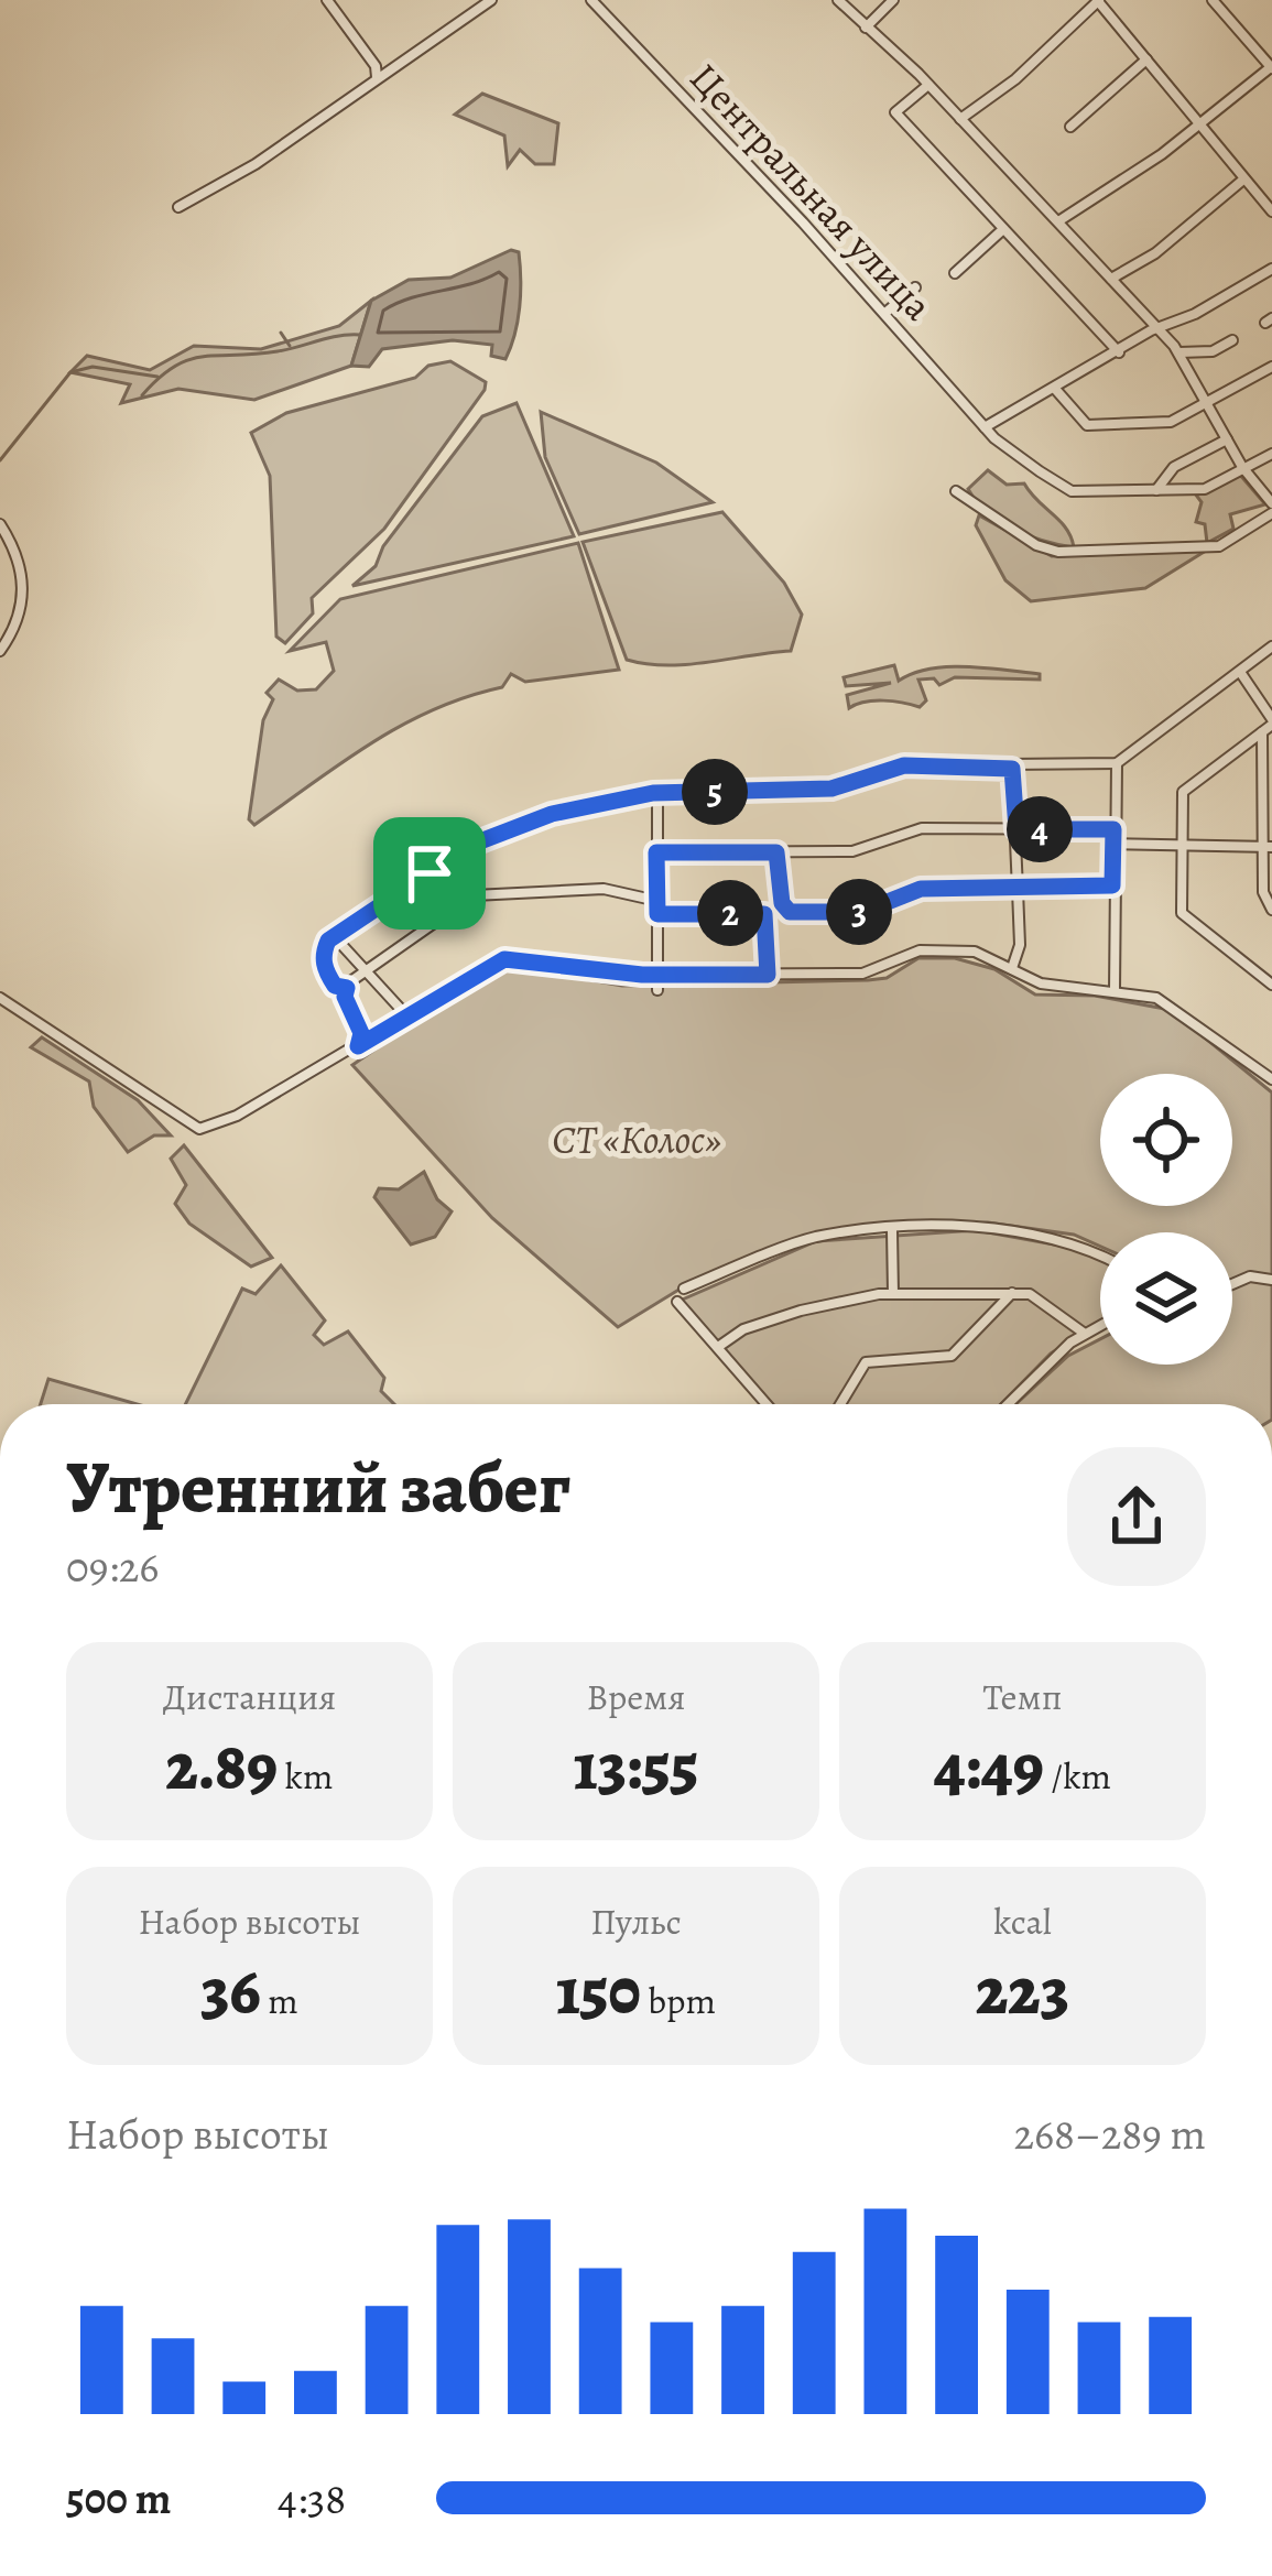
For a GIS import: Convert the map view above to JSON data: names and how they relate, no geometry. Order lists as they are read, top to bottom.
{
  "streets": {
    "street": ["Центральная улица"]
  },
  "parks": ["СТ «Колос»"],
  "page": {
    "pins": [
      "5",
      "4",
      "3",
      "2"
    ],
    "heading": ["Утренний забег", "09:26"],
    "stats": [
      ["Дистанция", "2.89 km"],
      ["Время", "13:55"],
      ["Темп", "4:49 /km"],
      ["Набор высоты", "36 m"],
      ["Пульс", "150 bpm"],
      ["kcal", "223"]
    ],
    "chart": ["Набор высоты", "268–289 m"],
    "list": [
      {
        "name": "500 m",
        "note": "4:38"
      }
    ]
  }
}
